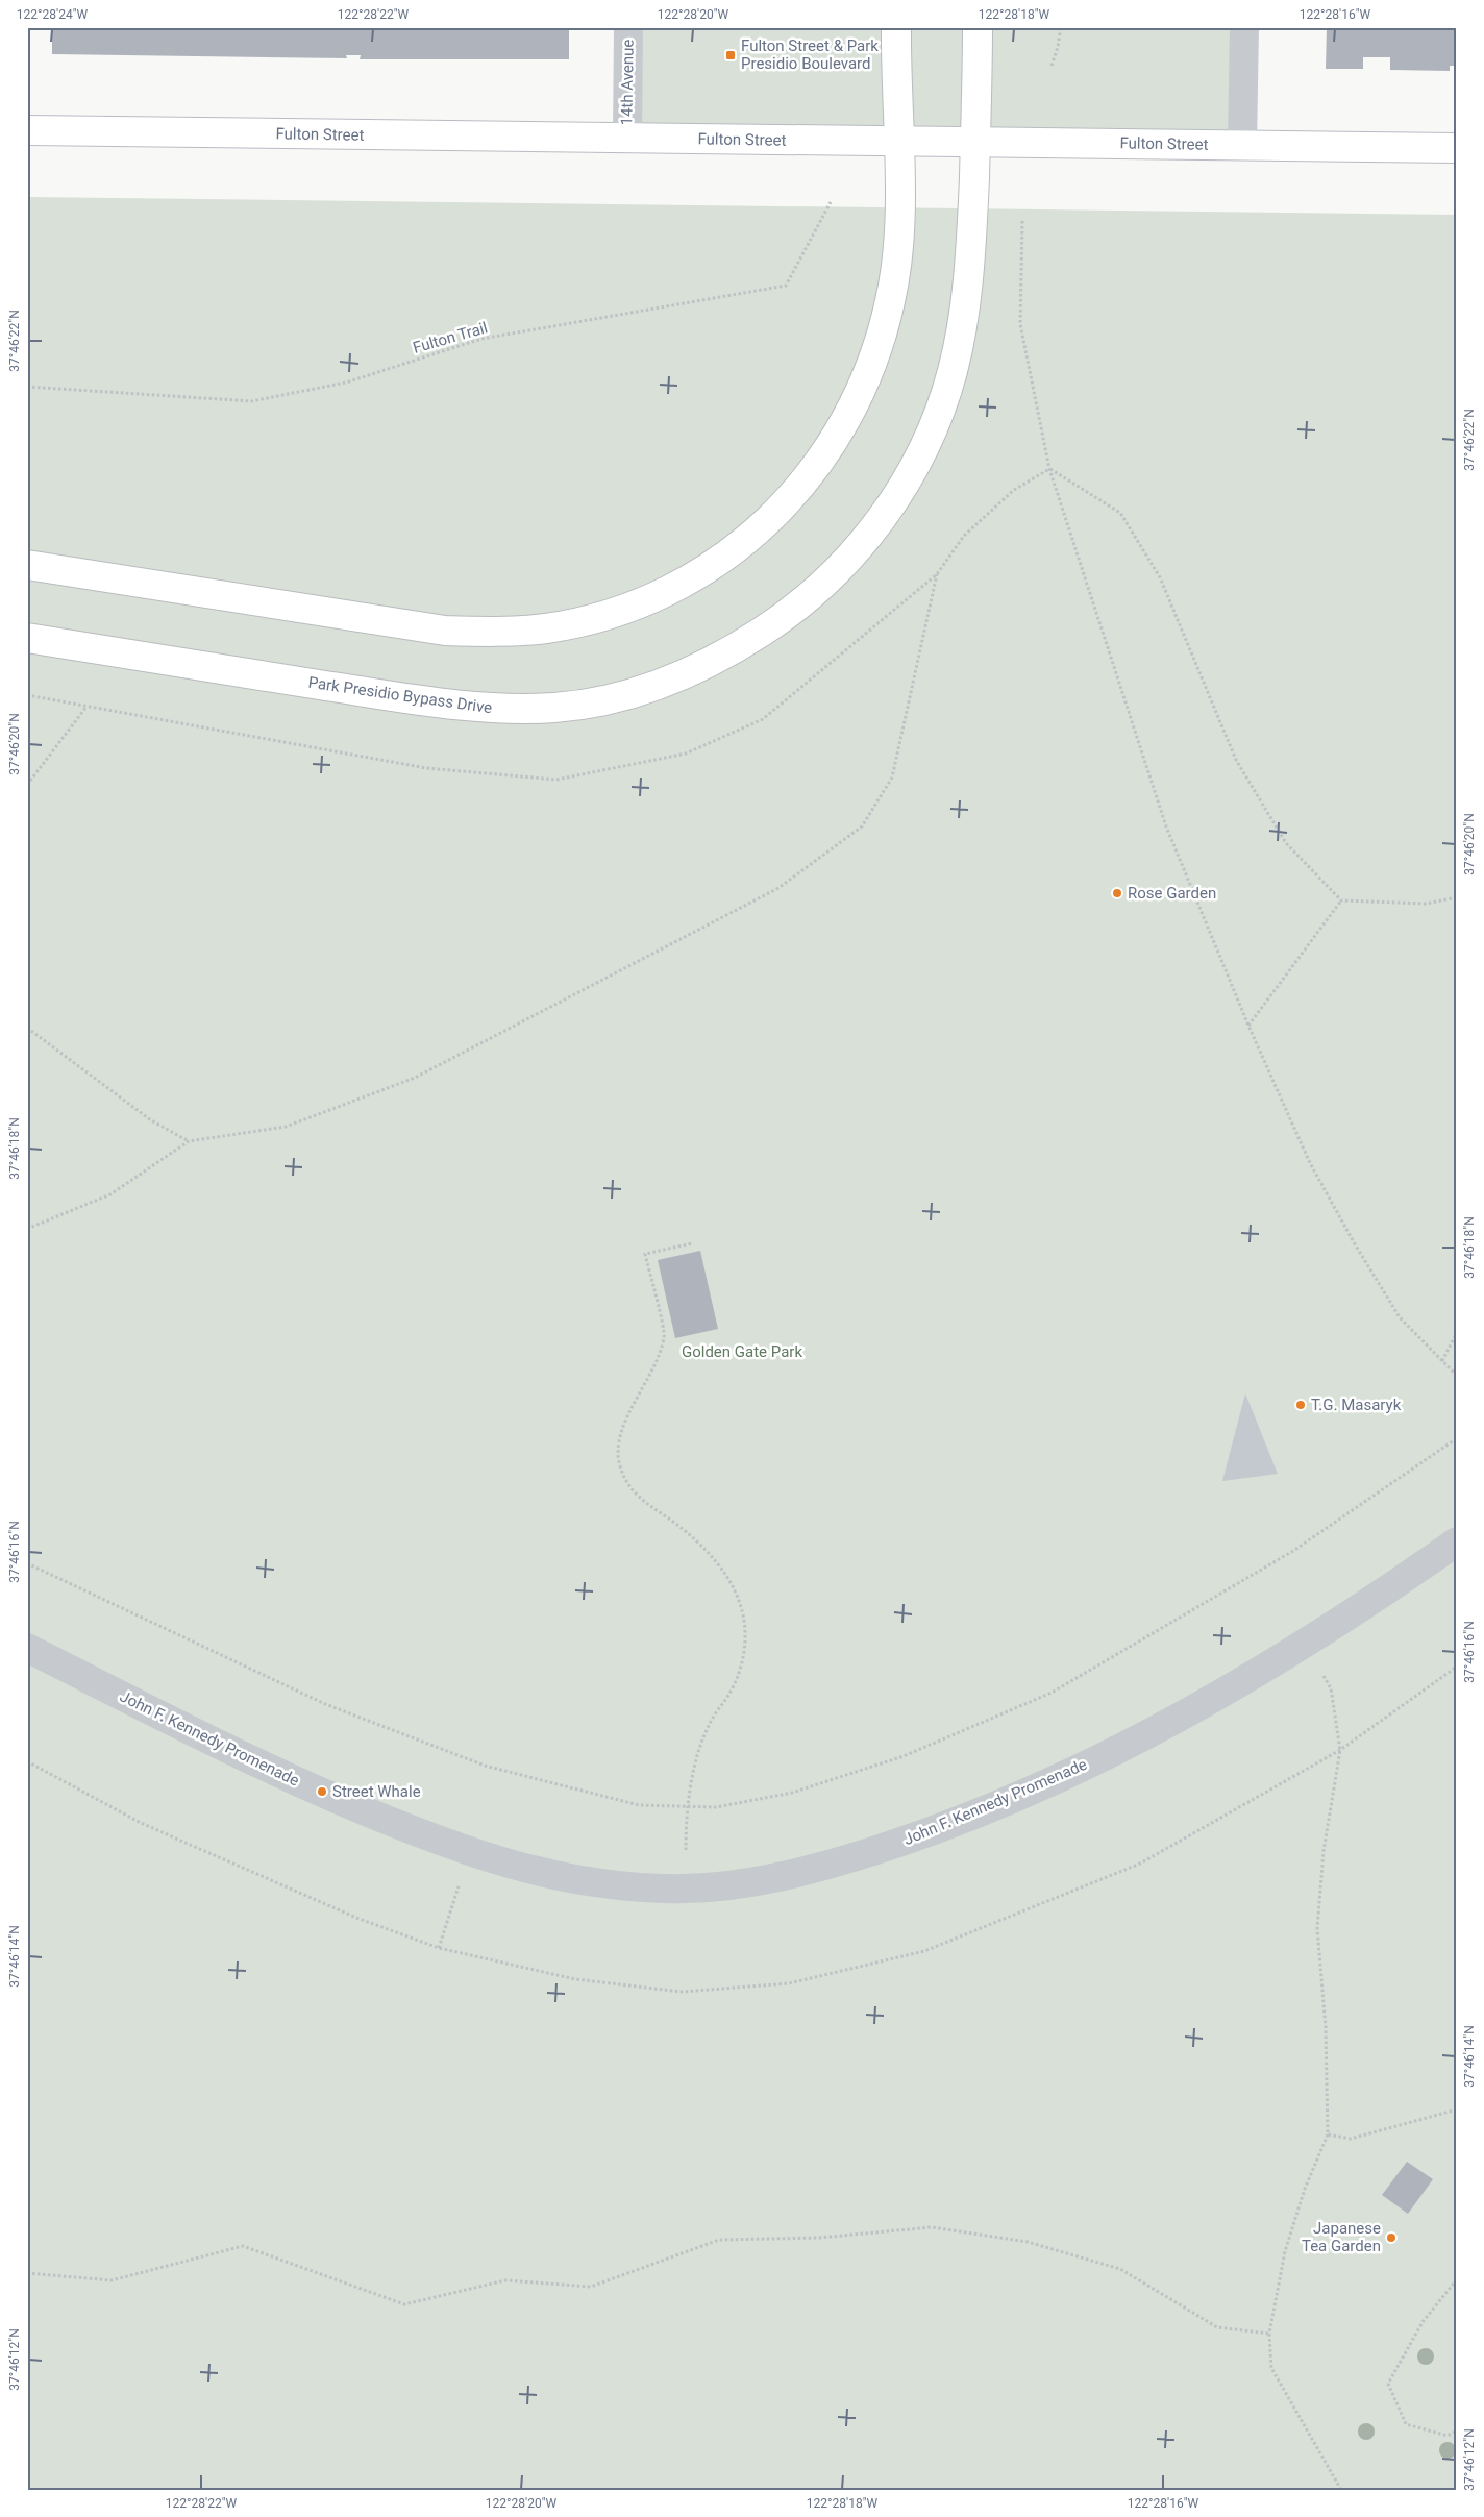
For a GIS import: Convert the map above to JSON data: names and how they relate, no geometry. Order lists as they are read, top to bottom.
{
  "streets": {
    "main road": ["Fulton Street", "Park Presidio Bypass Drive"],
    "street": ["14th Avenue", "John F. Kennedy Promenade"],
    "path": ["Fulton Trail"]
  },
  "crossings": [
    ["14th Avenue", "Fulton Street"],
    ["Fulton Street", "Park Presidio Bypass Drive"]
  ],
  "parks": ["Golden Gate Park"],
  "places": {
    "transit": ["Fulton Street & Park Presidio Boulevard"],
    "other": [
      "Rose Garden",
      "T.G. Masaryk",
      "Street Whale",
      "Japanese Tea Garden"
    ]
  },
  "coordinates": [
    "122°28'24\"W",
    "122°28'22\"W",
    "122°28'20\"W",
    "122°28'18\"W",
    "122°28'16\"W",
    "37°46'22\"N",
    "37°46'20\"N",
    "37°46'18\"N",
    "37°46'16\"N",
    "37°46'14\"N",
    "37°46'12\"N"
  ]
}
